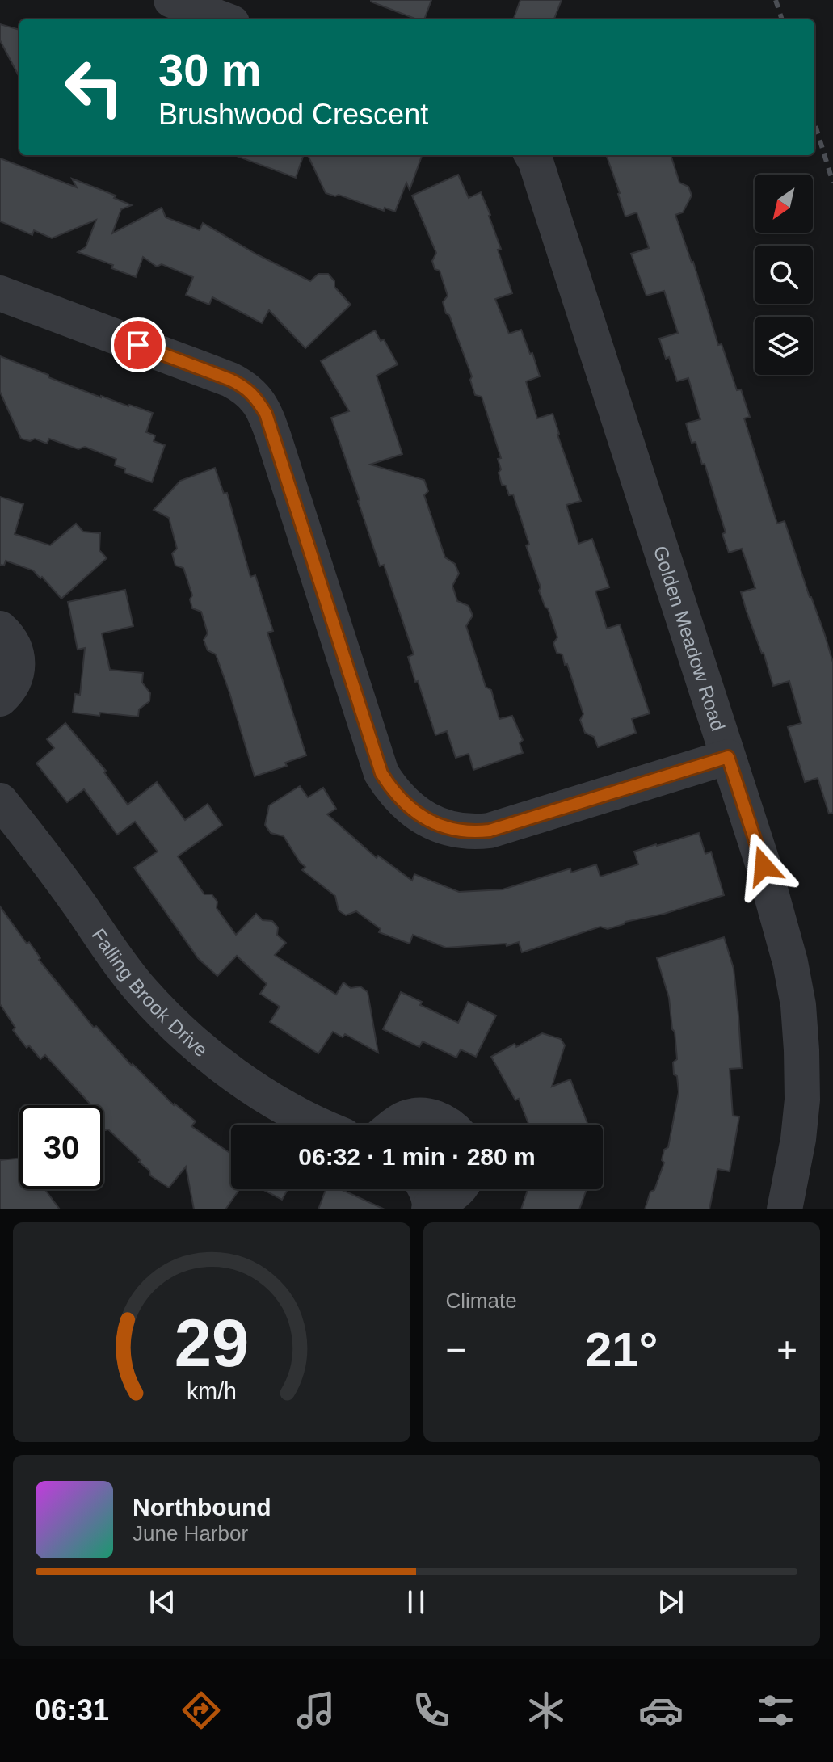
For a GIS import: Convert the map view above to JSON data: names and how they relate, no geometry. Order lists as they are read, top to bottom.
{
  "streets": {
    "street": ["Golden Meadow Road", "Falling Brook Drive"]
  },
  "north": "bottom left",
  "page": {
    "turn": ["30 m", "Brushwood Crescent"],
    "limit": "30",
    "trip": "06:32 · 1 min · 280 m",
    "tile": "Climate",
    "heat": ["−", "21°", "+"],
    "song": ["Northbound", "June Harbor"],
    "tabs": "06:31",
    "gauge": ["29", "km/h"]
  }
}
